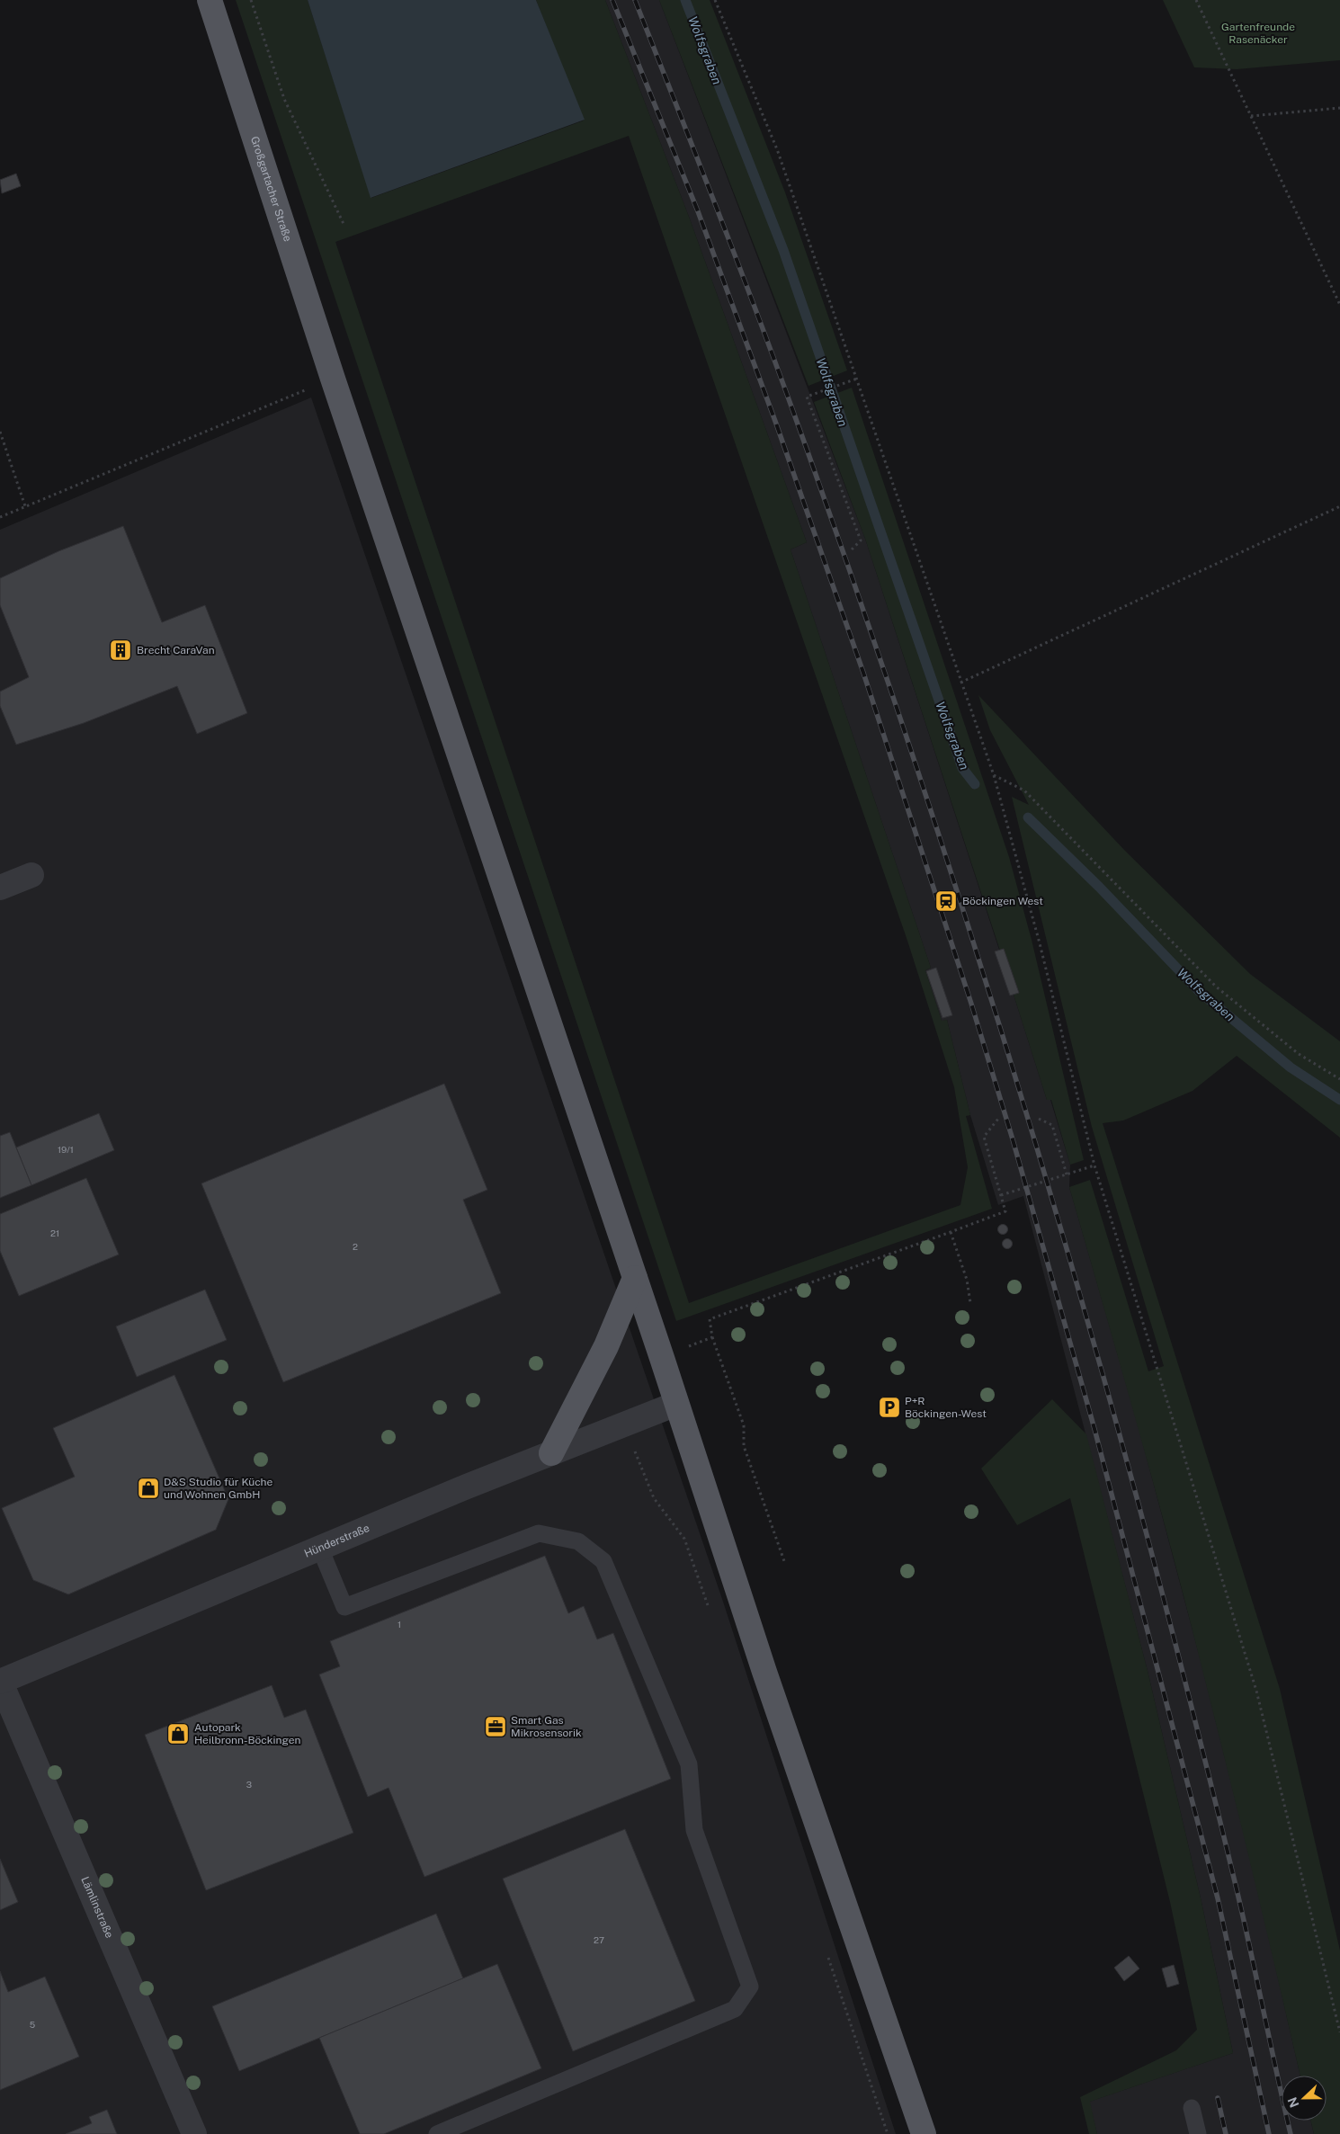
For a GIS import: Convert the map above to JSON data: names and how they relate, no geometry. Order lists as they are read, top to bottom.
{
  "streets": {
    "main road": ["Großgartacher Straße"],
    "street": ["Hünderstraße", "Lämlinstraße"]
  },
  "crossings": [
    ["Großgartacher Straße", "Hünderstraße"],
    ["Hünderstraße", "Lämlinstraße"]
  ],
  "water": ["Wolfsgraben"],
  "parks": ["Gartenfreunde Rasenäcker"],
  "places": {
    "building": ["Brecht CaraVan"],
    "station": ["Böckingen West"],
    "parking": ["P+R Böckingen-West"],
    "shop": ["D&S Studio für Küche und Wohnen GmbH", "Autopark Heilbronn-Böckingen"],
    "office": ["Smart Gas Mikrosensorik"]
  },
  "house_numbers": [
    "19/1",
    "21",
    "2",
    "1",
    "3",
    "27",
    "5"
  ],
  "north": "left"
}
